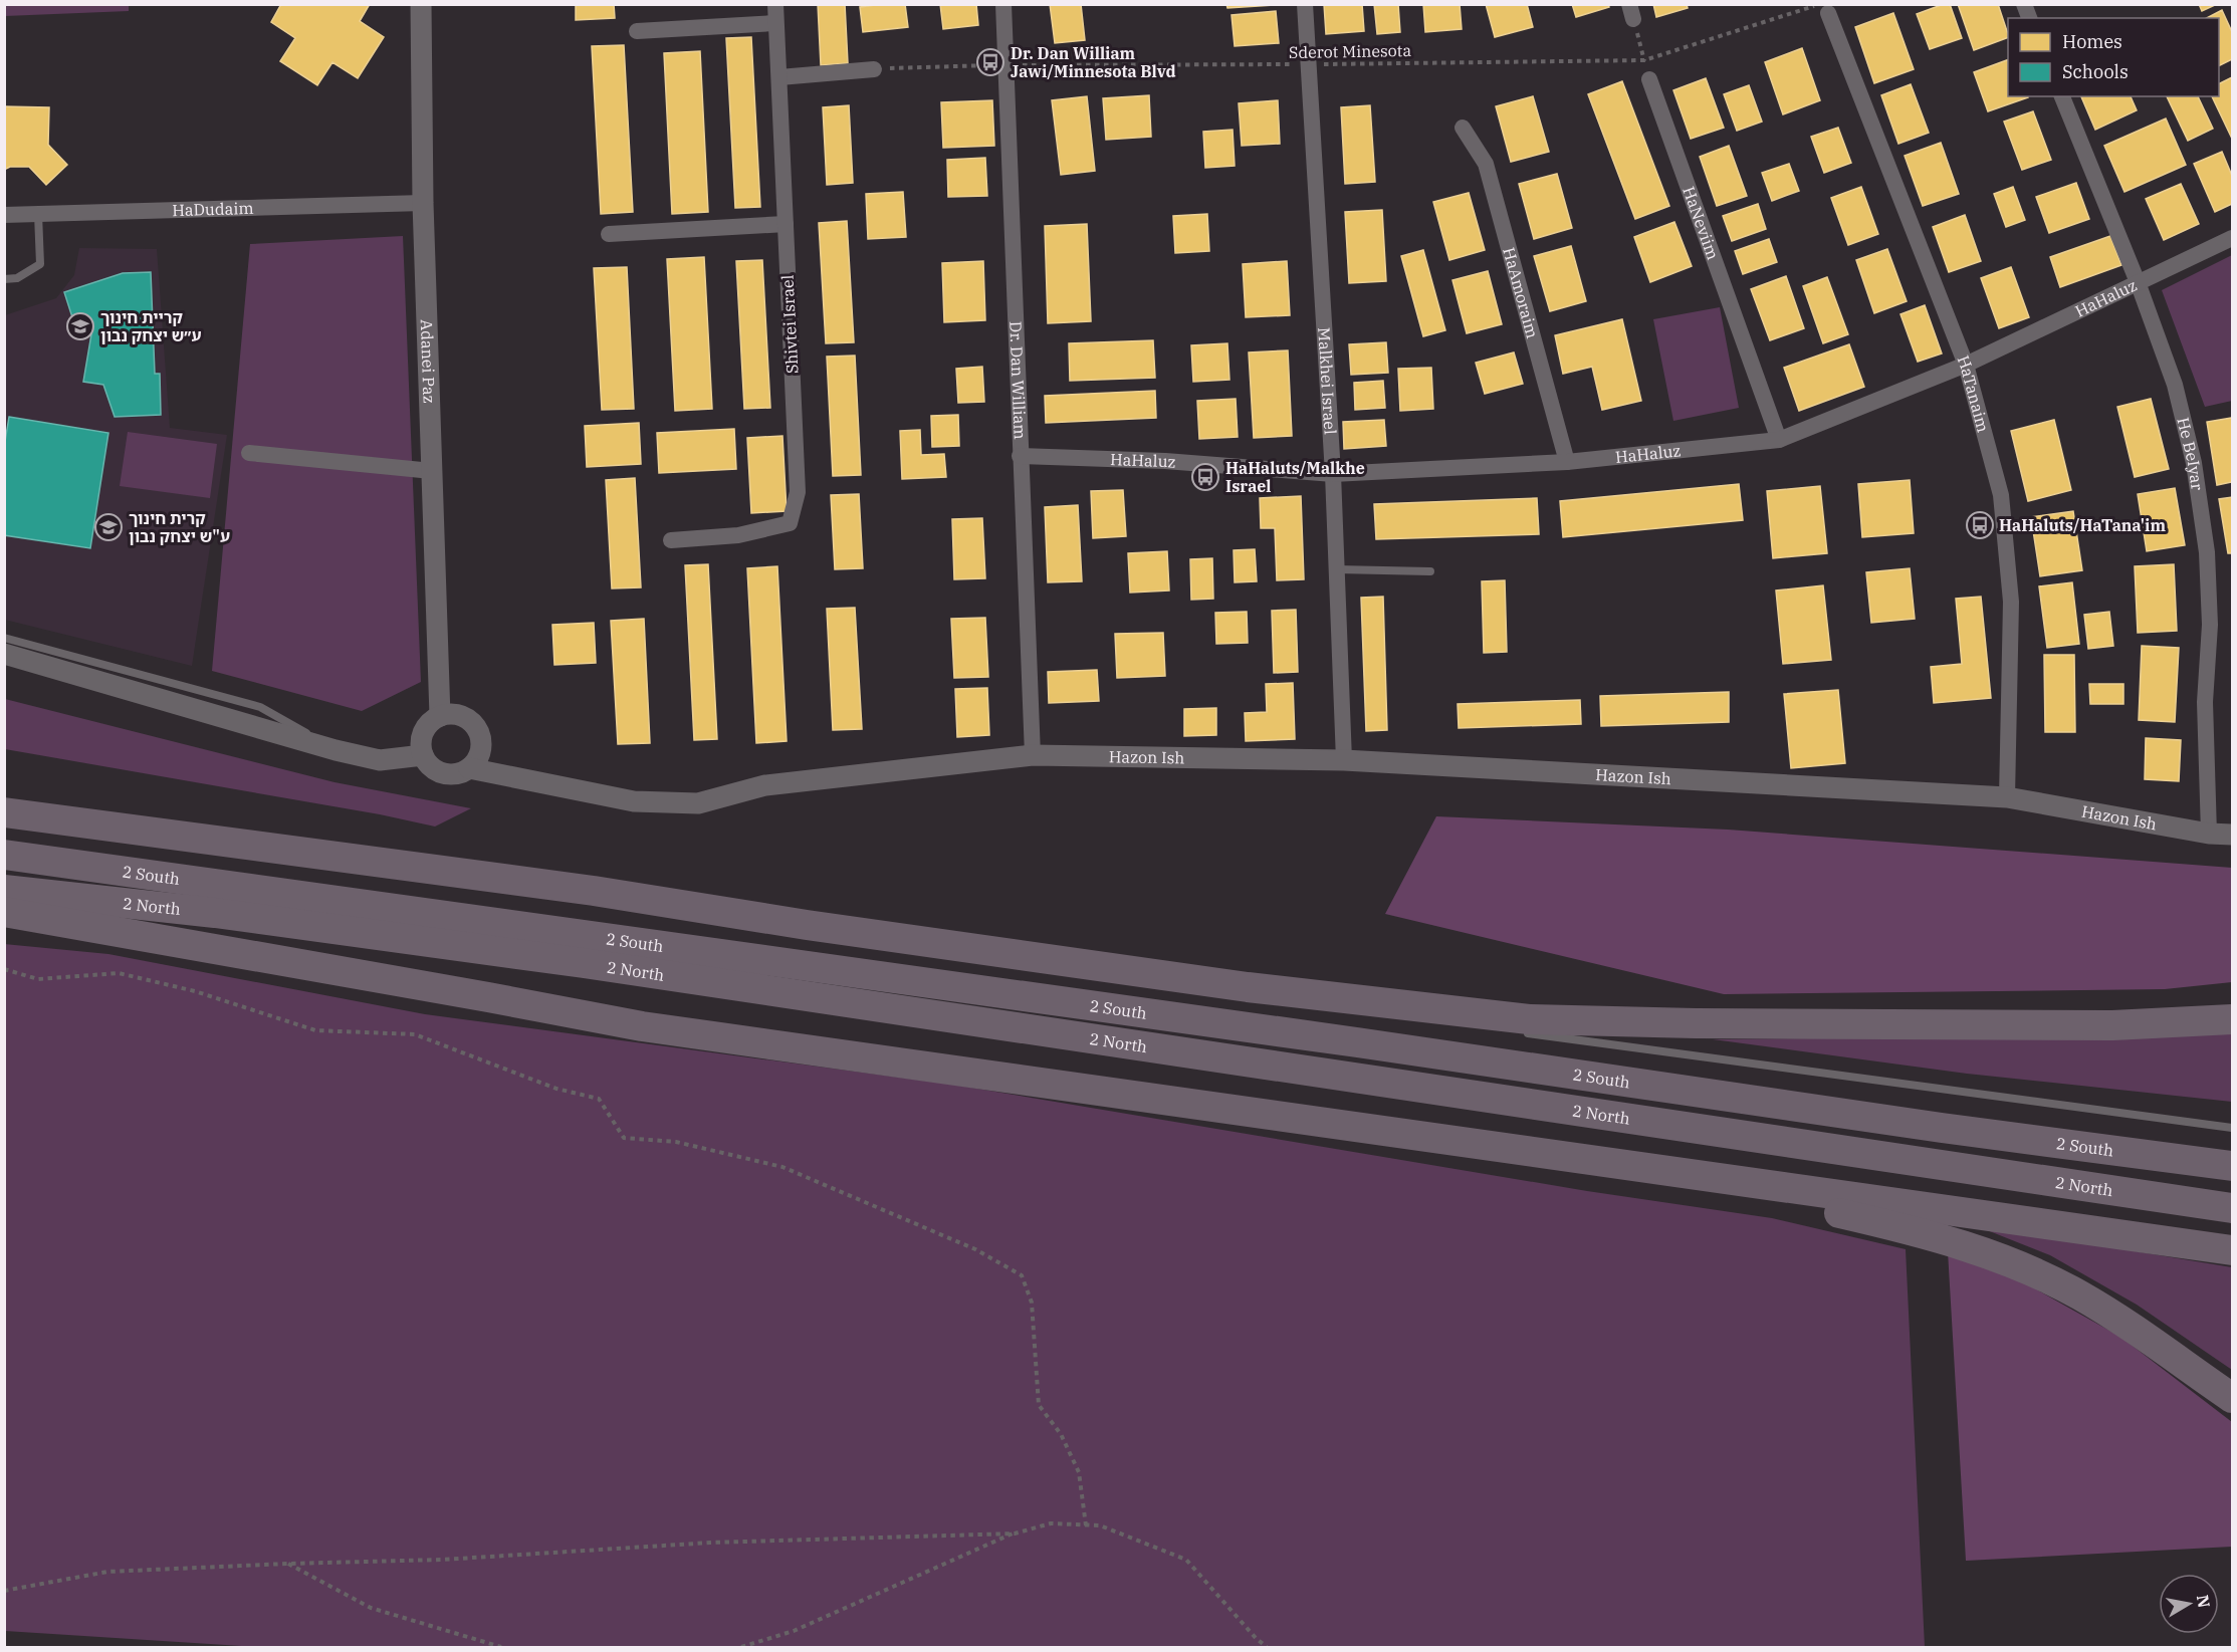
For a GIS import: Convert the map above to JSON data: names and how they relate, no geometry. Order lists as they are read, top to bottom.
{
  "streets": {
    "highway": ["2 South", "2 North"],
    "street": [
      "HaDudaim",
      "HaNeviim",
      "HaAmoraim",
      "HaHaluz",
      "Shivtei Israel",
      "Adanei Paz",
      "Dr. Dan William",
      "Malkhei Israel",
      "HaTanaim",
      "He BeIyar",
      "Hazon Ish"
    ],
    "path": ["Sderot Minesota"]
  },
  "crossings": [
    ["Sderot Minesota", "Dr. Dan William"],
    ["Sderot Minesota", "Malkhei Israel"],
    ["Sderot Minesota", "HaTanaim"],
    ["HaDudaim", "Adanei Paz"],
    ["HaNeviim", "HaHaluz"],
    ["HaAmoraim", "HaHaluz"],
    ["HaHaluz", "Dr. Dan William"],
    ["HaHaluz", "Malkhei Israel"],
    ["HaHaluz", "HaTanaim"],
    ["HaHaluz", "He BeIyar"],
    ["Adanei Paz", "Hazon Ish"],
    ["Dr. Dan William", "Hazon Ish"],
    ["Malkhei Israel", "Hazon Ish"],
    ["HaTanaim", "Hazon Ish"],
    ["He BeIyar", "Hazon Ish"]
  ],
  "places": {
    "bus stop": ["Dr. Dan William Jawi/Minnesota Blvd", "HaHaluts/Malkhe Israel", "HaHaluts/HaTana'im"],
    "school or university": ["קריית חינוך ע״ש יצחק נבון", "קרית חינוך ע\"ש יצחק נבון"]
  },
  "legend": ["Homes", "Schools"],
  "north": "right"
}
